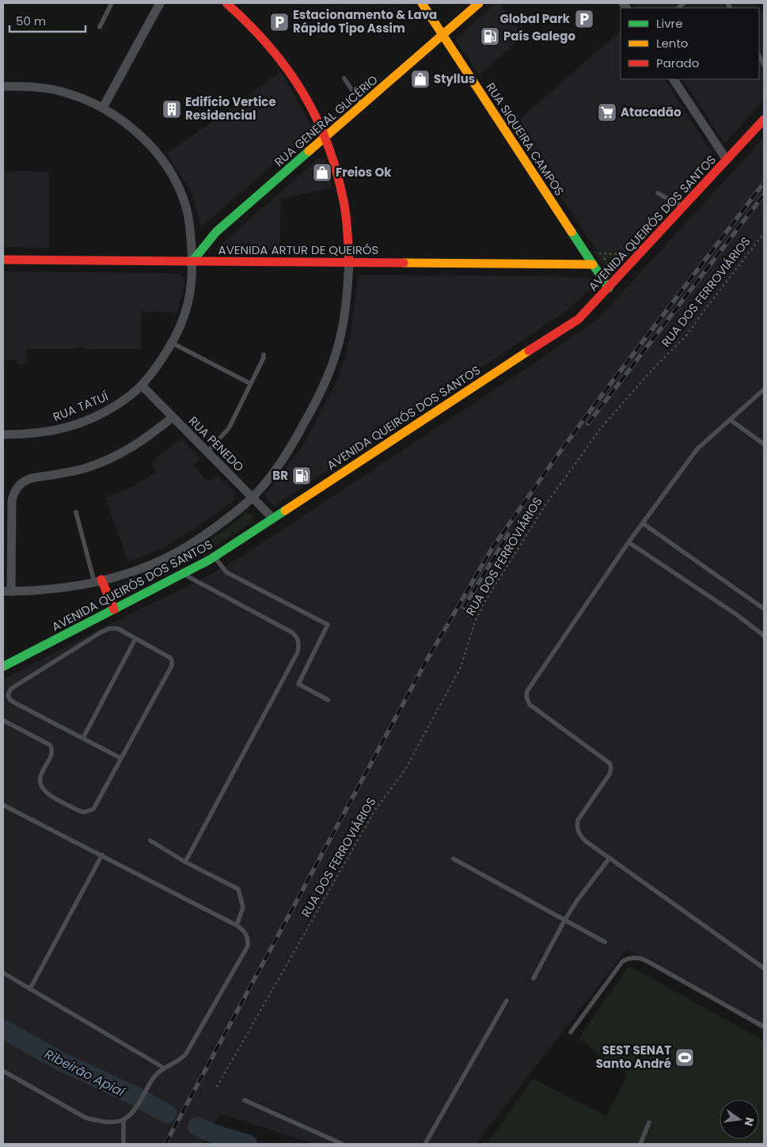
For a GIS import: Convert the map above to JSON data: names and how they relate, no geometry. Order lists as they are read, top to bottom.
{
  "streets": {
    "main road": [
      "RUA GENERAL GLICÉRIO",
      "RUA SIQUEIRA CAMPOS",
      "AVENIDA QUEIRÓS DOS SANTOS",
      "AVENIDA ARTUR DE QUEIRÓS"
    ],
    "street": ["RUA TATUÍ", "RUA PENEDO"],
    "path": ["RUA DOS FERROVIÁRIOS"]
  },
  "crossings": [
    ["RUA GENERAL GLICÉRIO", "RUA SIQUEIRA CAMPOS"],
    ["RUA GENERAL GLICÉRIO", "AVENIDA ARTUR DE QUEIRÓS"],
    ["RUA GENERAL GLICÉRIO", "RUA TATUÍ"],
    ["RUA SIQUEIRA CAMPOS", "AVENIDA QUEIRÓS DOS SANTOS"],
    ["RUA SIQUEIRA CAMPOS", "AVENIDA ARTUR DE QUEIRÓS"],
    ["AVENIDA QUEIRÓS DOS SANTOS", "RUA PENEDO"],
    ["AVENIDA ARTUR DE QUEIRÓS", "RUA TATUÍ"],
    ["RUA TATUÍ", "RUA PENEDO"]
  ],
  "water": ["Ribeirão Apiaí"],
  "places": {
    "parking": ["Global Park", "Estacionamento & Lava Rápido Tipo Assim"],
    "fuel station": ["País Galego", "BR"],
    "shop": ["Styllus", "Freios Ok"],
    "building": ["Edifício Vertice Residencial"],
    "supermarket": ["Atacadão"],
    "sports": ["SEST SENAT Santo André"]
  },
  "legend": ["Livre", "Lento", "Parado"],
  "scale_bar": "50 m",
  "north": "right"
}
